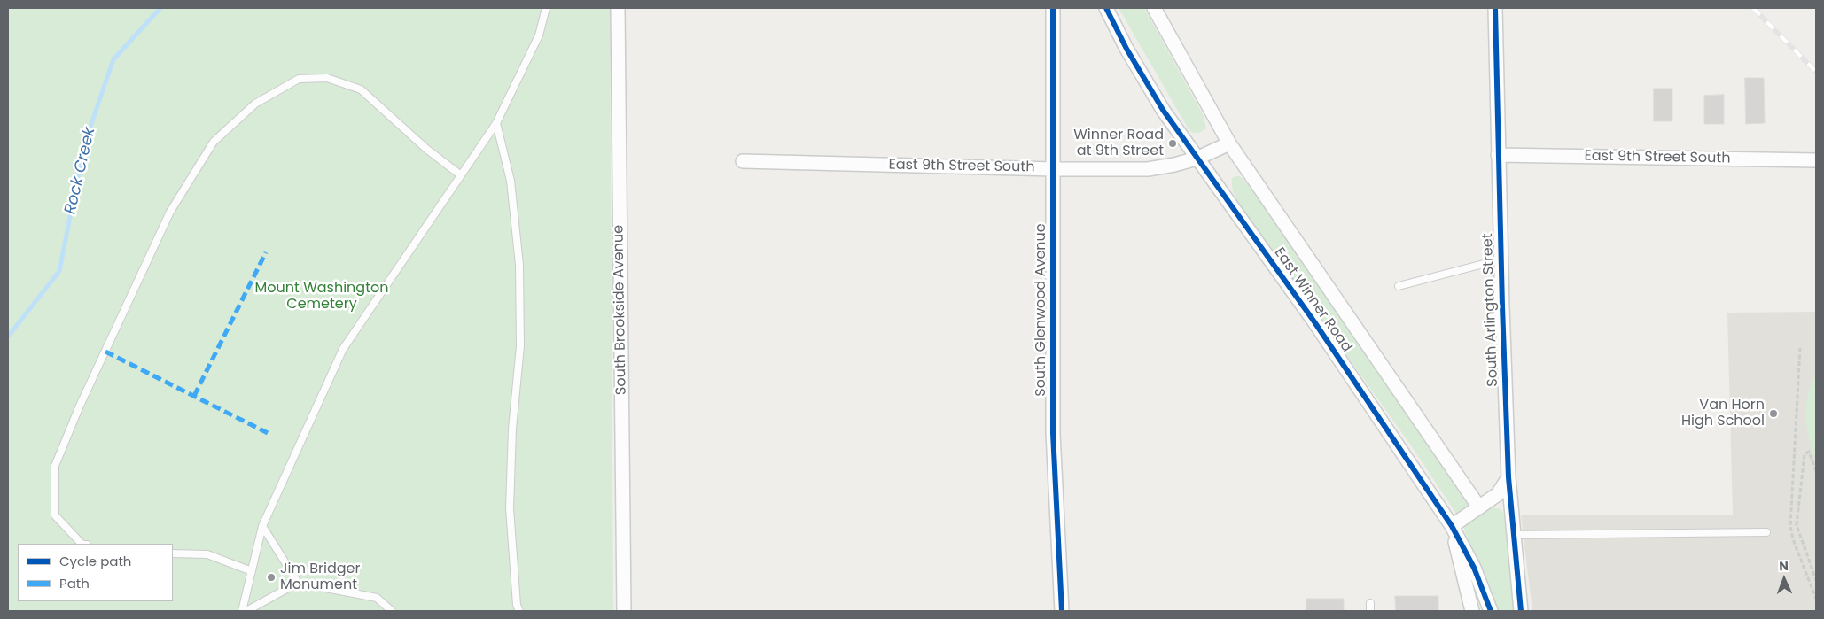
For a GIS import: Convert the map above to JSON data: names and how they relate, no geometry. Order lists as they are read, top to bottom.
{
  "streets": {
    "street": [
      "East 9th Street South",
      "East Winner Road",
      "South Brookside Avenue",
      "South Glenwood Avenue",
      "South Arlington Street"
    ]
  },
  "crossings": [
    ["East 9th Street South", "East Winner Road"],
    ["East 9th Street South", "South Glenwood Avenue"],
    ["East 9th Street South", "South Arlington Street"]
  ],
  "water": ["Rock Creek"],
  "parks": ["Mount Washington Cemetery"],
  "places": ["Winner Road at 9th Street", "Van Horn High School", "Jim Bridger Monument"],
  "legend": ["Cycle path", "Path"],
  "north": "top"
}
